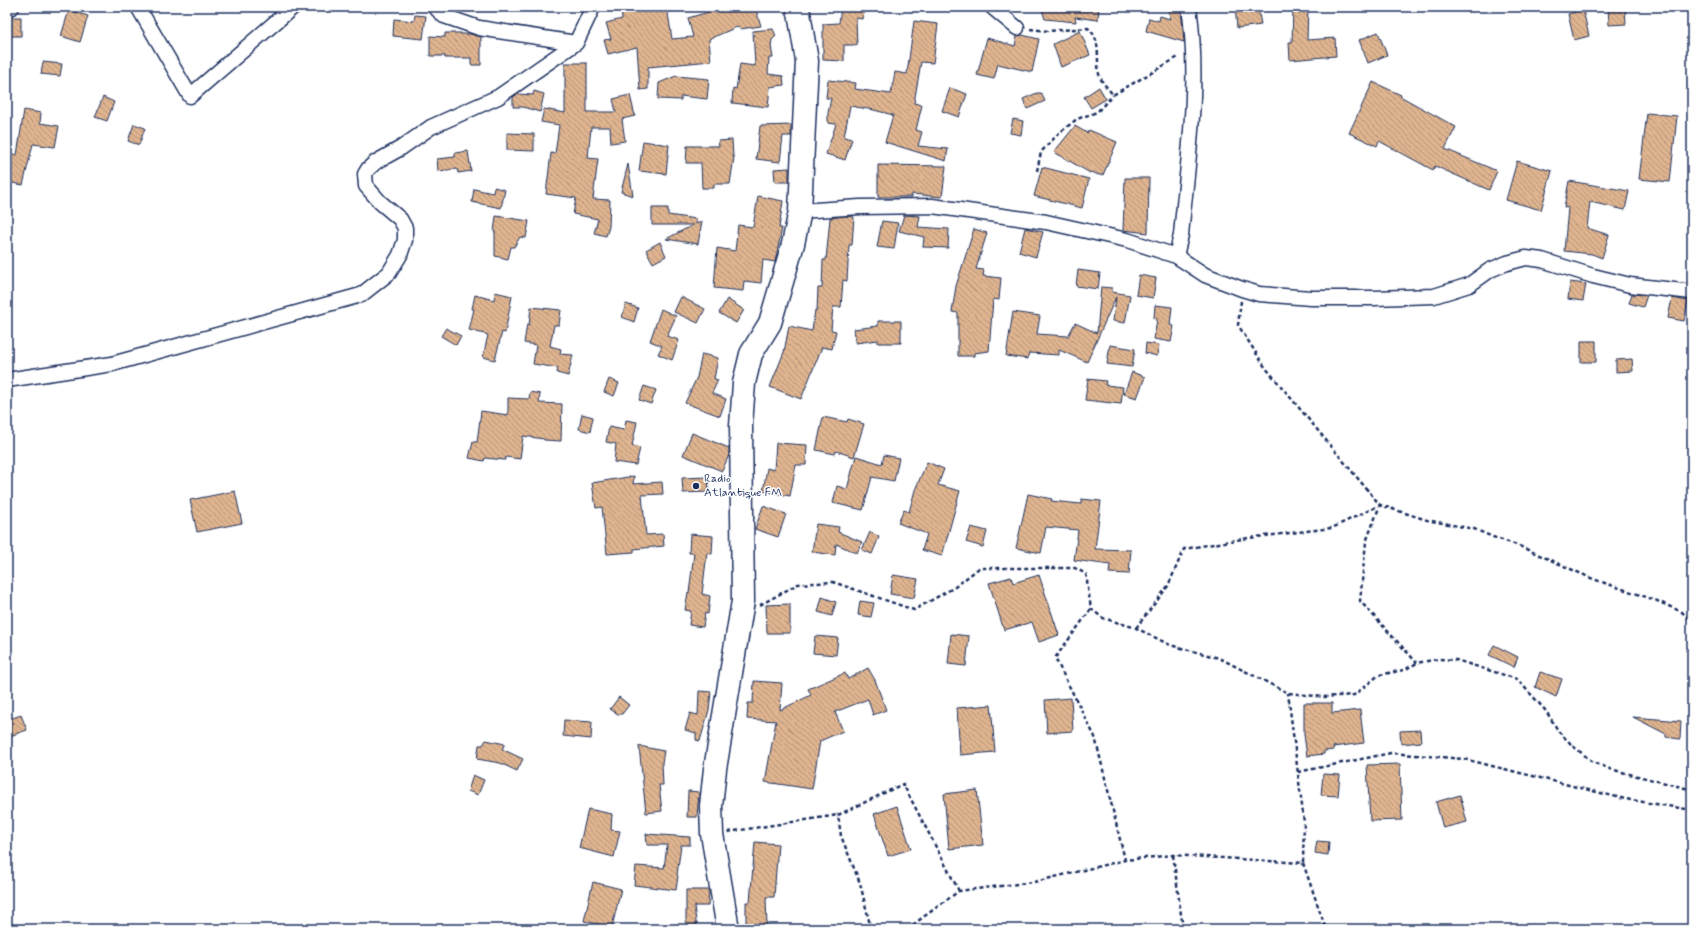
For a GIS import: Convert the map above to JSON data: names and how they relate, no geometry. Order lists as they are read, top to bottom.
{
  "places": ["Radio Atlantique FM"]
}
